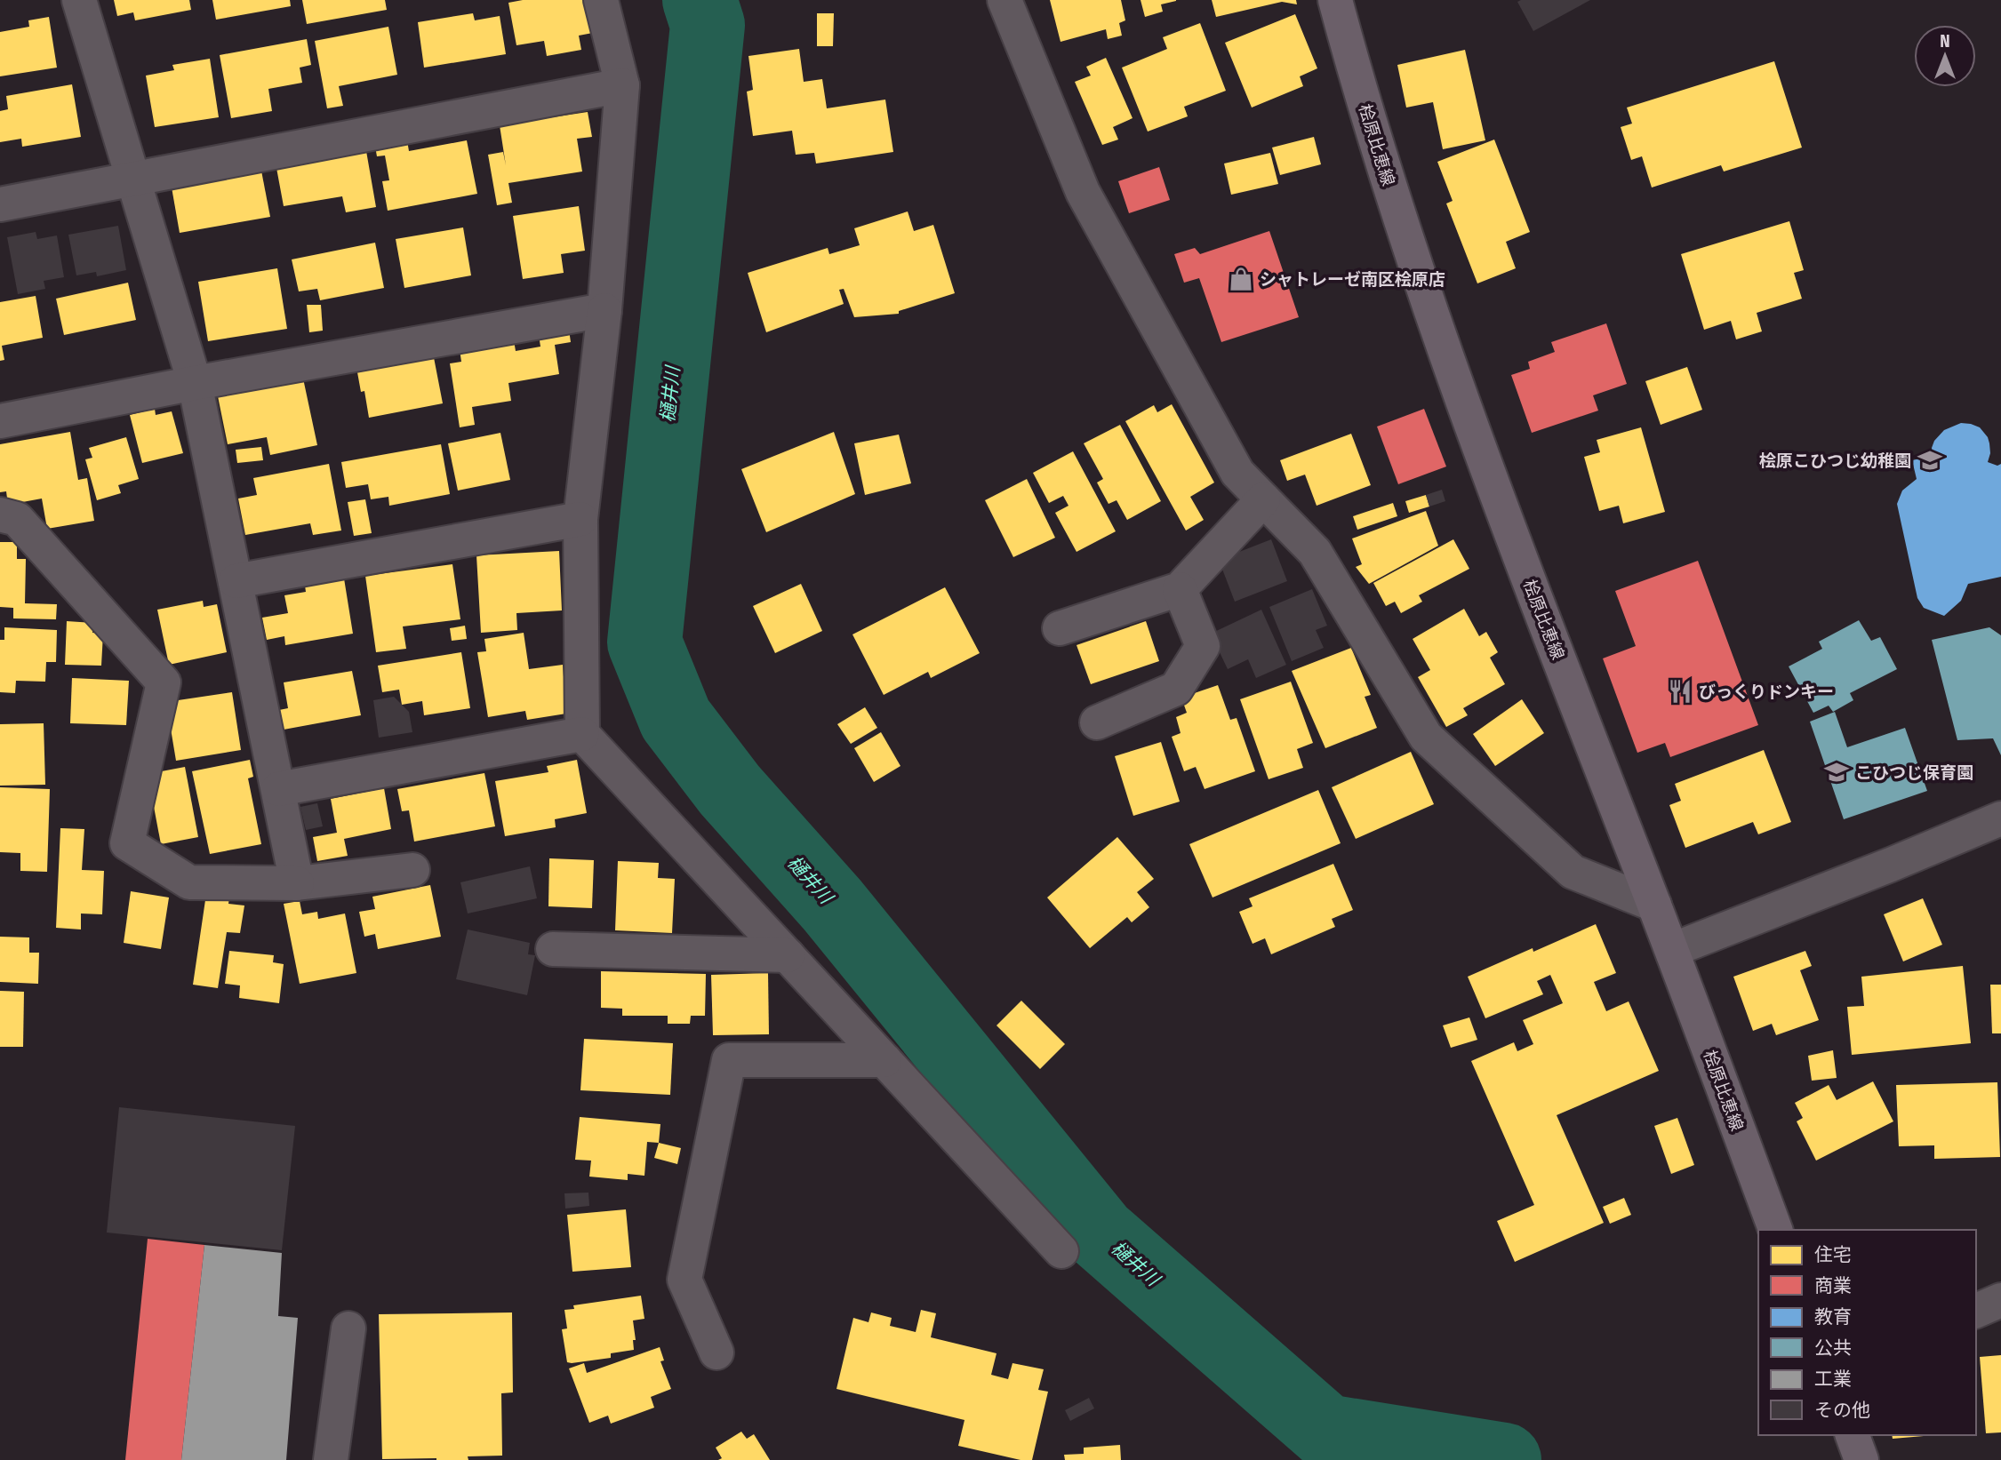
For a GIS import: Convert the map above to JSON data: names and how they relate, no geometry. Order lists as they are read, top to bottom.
{
  "streets": {
    "main road": ["桧原比恵線"]
  },
  "water": ["樋井川"],
  "places": {
    "shop": ["シャトレーゼ南区桧原店"],
    "school or university": ["桧原こひつじ幼稚園", "こひつじ保育園"],
    "restaurant": ["びっくりドンキー"]
  },
  "legend": [
    "住宅",
    "商業",
    "教育",
    "公共",
    "工業",
    "その他"
  ],
  "north": "top"
}
